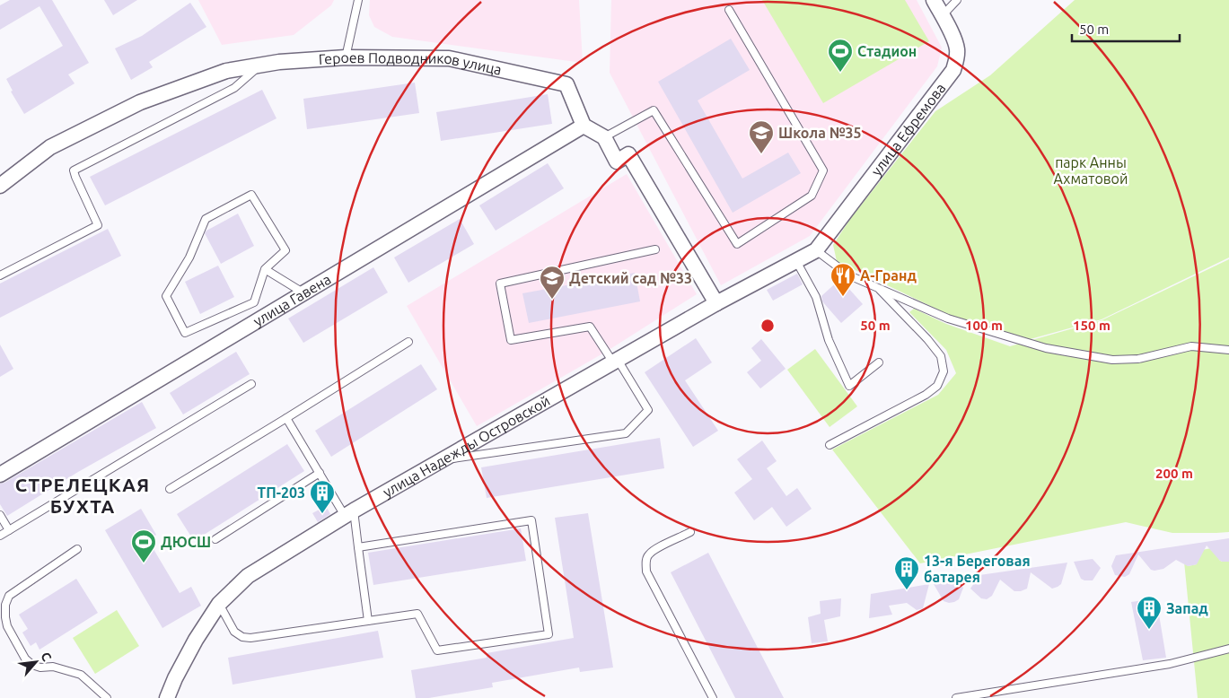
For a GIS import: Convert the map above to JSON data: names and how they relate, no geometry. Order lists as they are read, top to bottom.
{
  "streets": {
    "street": [
      "Героев Подводников улица",
      "улица Ефремова",
      "улица Гавена",
      "улица Надежды Островской"
    ]
  },
  "crossings": [
    ["Героев Подводников улица", "улица Гавена"],
    ["улица Ефремова", "улица Надежды Островской"]
  ],
  "districts": ["СТРЕЛЕЦКАЯ БУХТА"],
  "parks": ["парк Анны Ахматовой"],
  "places": {
    "sports": ["Стадион", "ДЮСШ"],
    "school or university": ["Школа №35", "Детский сад №33"],
    "restaurant": ["А-Гранд"],
    "building": ["ТП-203", "13-я Береговая батарея", "Запад"]
  },
  "scale_bar": "50 m",
  "north": "top right",
  "rings": [
    "50 m",
    "100 m",
    "150 m",
    "200 m"
  ]
}
